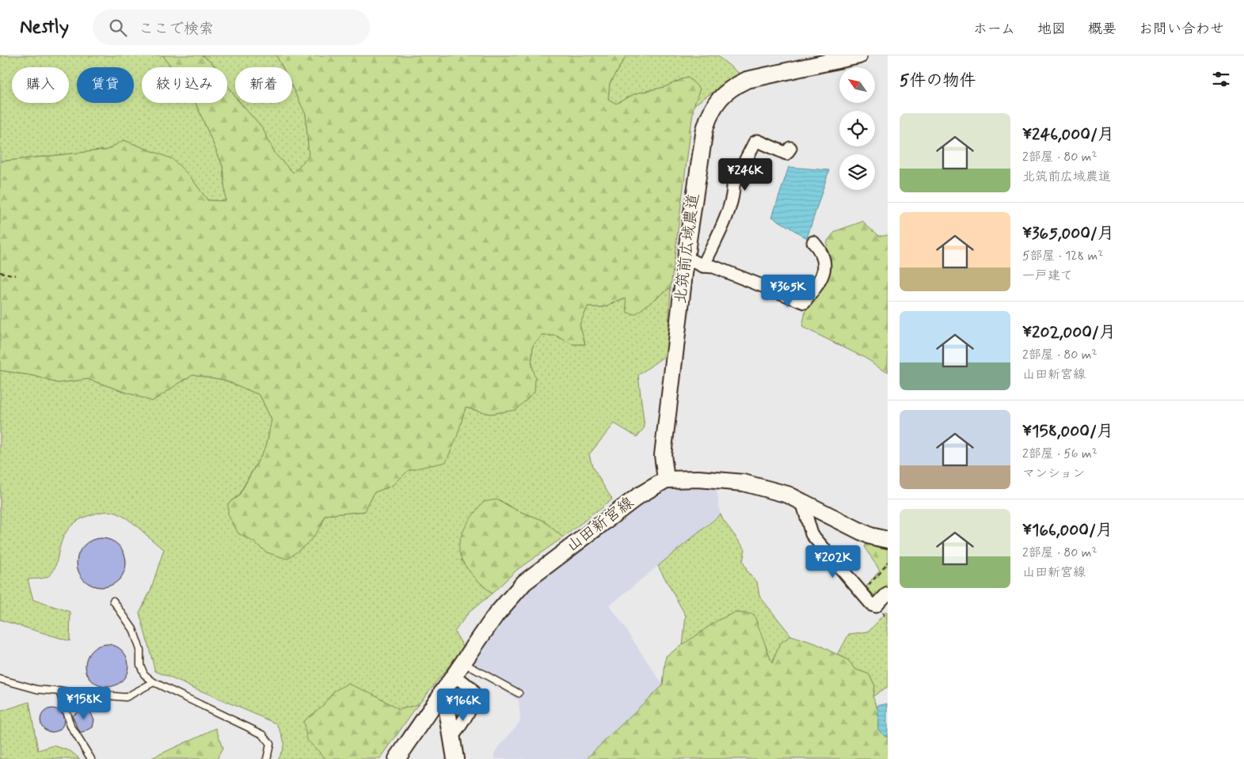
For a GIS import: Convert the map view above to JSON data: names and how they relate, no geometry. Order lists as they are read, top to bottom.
{
  "streets": {
    "main road": ["北筑前広域農道", "山田新宮線"]
  },
  "crossings": [
    ["北筑前広域農道", "山田新宮線"]
  ],
  "north": "top left",
  "page": {
    "header": "Nestly",
    "search": "ここで検索",
    "nav": [
      "ホーム",
      "地図",
      "概要",
      "お問い合わせ"
    ],
    "heading": "5件の物件",
    "chip": [
      "購入",
      "賃貸",
      "絞り込み",
      "新着"
    ],
    "list": [
      {
        "name": "¥246,000/月",
        "note": "2部屋 · 80 m² · 北筑前広域農道"
      },
      {
        "name": "¥365,000/月",
        "note": "5部屋 · 128 m² · 一戸建て"
      },
      {
        "name": "¥202,000/月",
        "note": "2部屋 · 80 m² · 山田新宮線"
      },
      {
        "name": "¥158,000/月",
        "note": "2部屋 · 56 m² · マンション"
      },
      {
        "name": "¥166,000/月",
        "note": "2部屋 · 80 m² · 山田新宮線"
      }
    ],
    "price": [
      "¥246K",
      "¥365K",
      "¥202K",
      "¥158K",
      "¥166K"
    ]
  }
}
